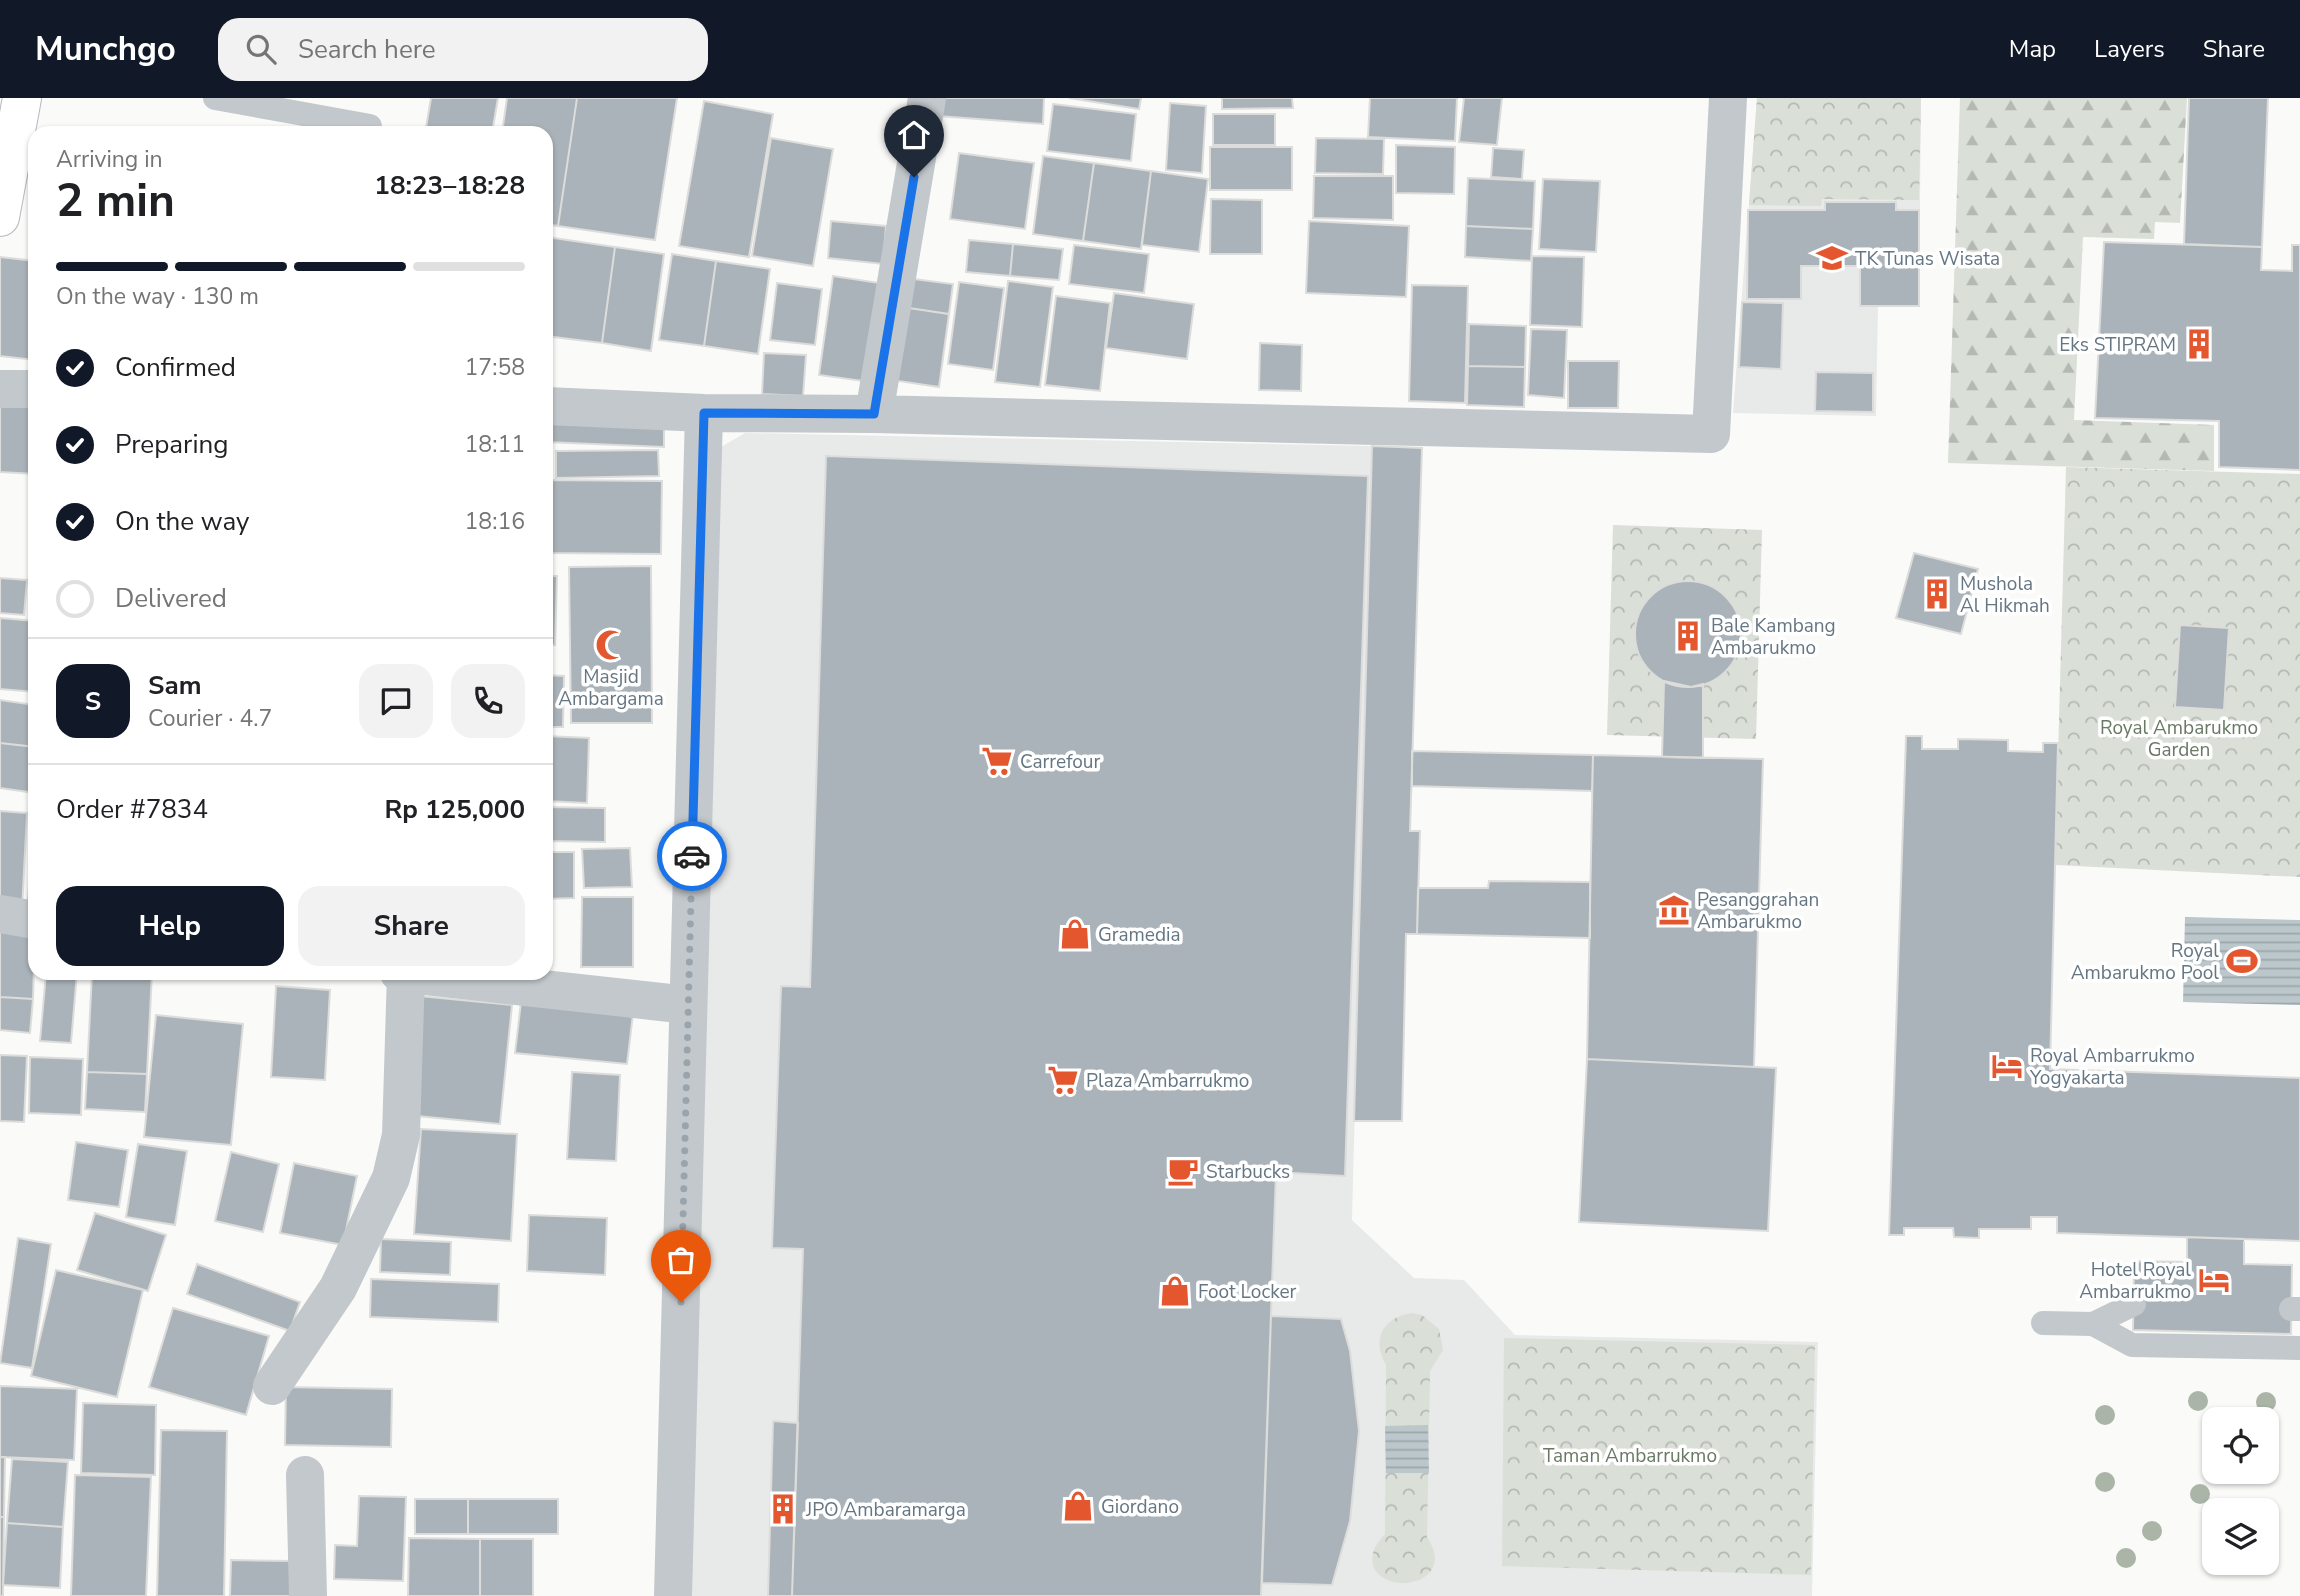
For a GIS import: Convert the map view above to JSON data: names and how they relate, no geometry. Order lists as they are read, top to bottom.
{
  "parks": ["Royal Ambarukmo Garden", "Taman Ambarrukmo"],
  "places": {
    "school or university": ["TK Tunas Wisata"],
    "building": [
      "Eks STIPRAM",
      "Mushola Al Hikmah",
      "Bale Kambang Ambarukmo",
      "JPO Ambaramarga"
    ],
    "mosque": ["Masjid Ambargama"],
    "supermarket": ["Carrefour", "Plaza Ambarrukmo"],
    "museum": ["Pesanggrahan Ambarukmo"],
    "shop": ["Gramedia", "Foot Locker", "Giordano"],
    "sports": ["Royal Ambarukmo Pool"],
    "hotel": ["Royal Ambarrukmo Yogyakarta", "Hotel Royal Ambarrukmo"],
    "cafe": ["Starbucks"]
  },
  "page": {
    "header": "Munchgo",
    "search": "Search here",
    "nav": ["Map", "Layers", "Share"],
    "heading": ["2 min", "Arriving in", "18:23–18:28"],
    "panel": [
      "Sam",
      "Courier · 4.7",
      "Order #7834",
      "Rp 125,000"
    ],
    "bar": "On the way · 130 m",
    "list": [
      ["Confirmed", "17:58"],
      ["Preparing", "18:11"],
      ["On the way", "18:16"],
      "Delivered"
    ],
    "round": "S",
    "buttons": ["Help", "Share"]
  }
}
